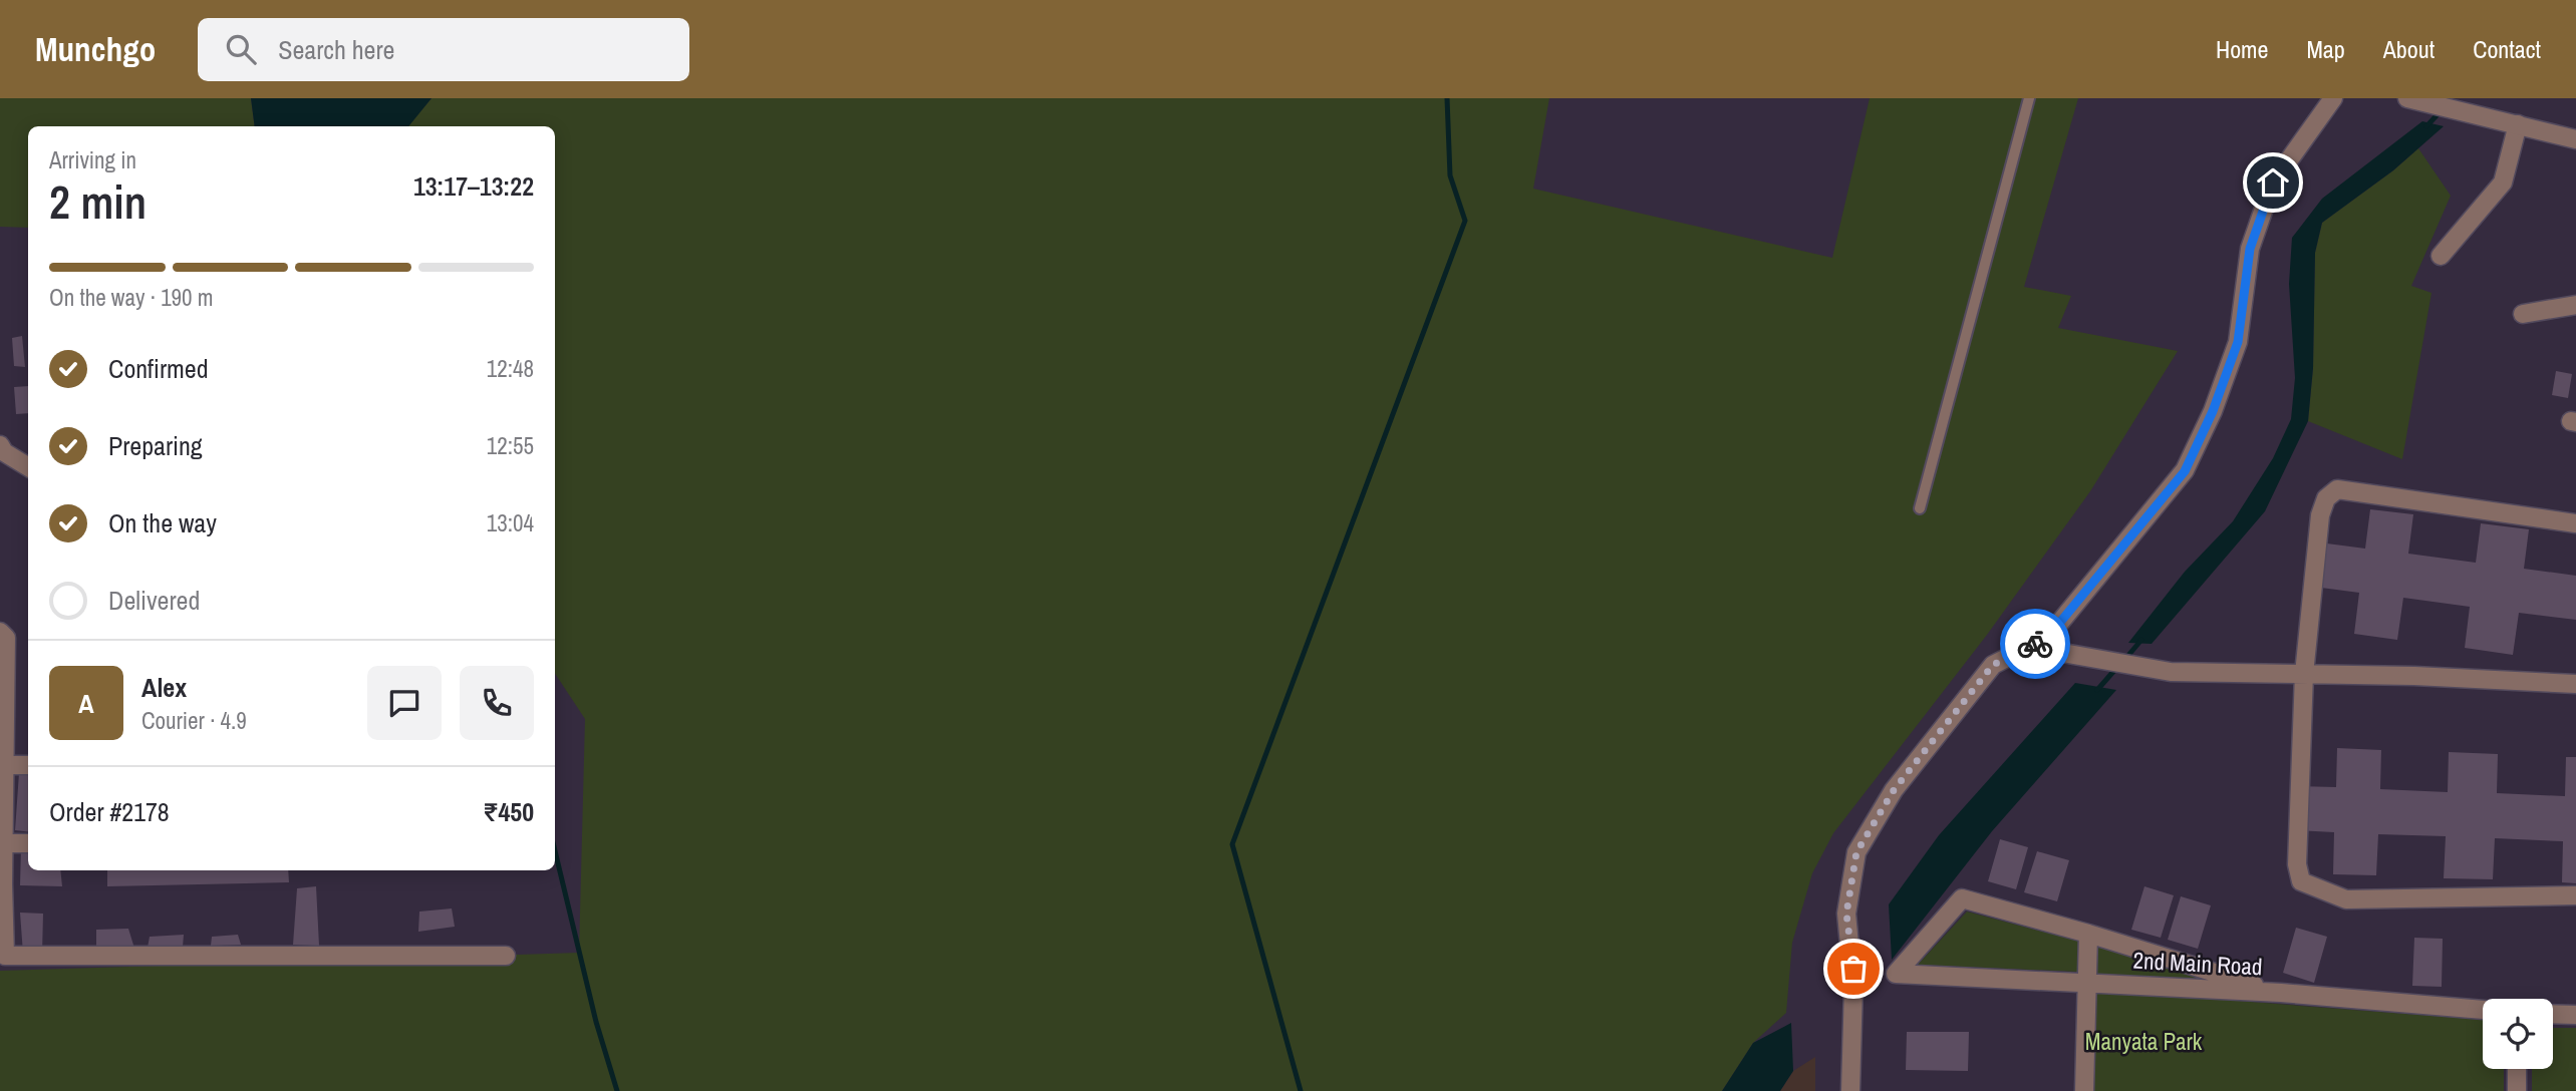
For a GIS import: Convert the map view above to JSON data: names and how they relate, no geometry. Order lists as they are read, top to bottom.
{
  "streets": {
    "street": ["2nd Main Road"]
  },
  "parks": ["Manyata Park"],
  "page": {
    "header": "Munchgo",
    "search": "Search here",
    "nav": [
      "Home",
      "Map",
      "About",
      "Contact"
    ],
    "heading": ["2 min", "Arriving in", "13:17–13:22"],
    "panel": [
      "Alex",
      "Courier · 4.9",
      "Order #2178",
      "₹450"
    ],
    "bar": "On the way · 190 m",
    "list": [
      ["Confirmed", "12:48"],
      ["Preparing", "12:55"],
      ["On the way", "13:04"],
      "Delivered"
    ],
    "round": "A"
  }
}
